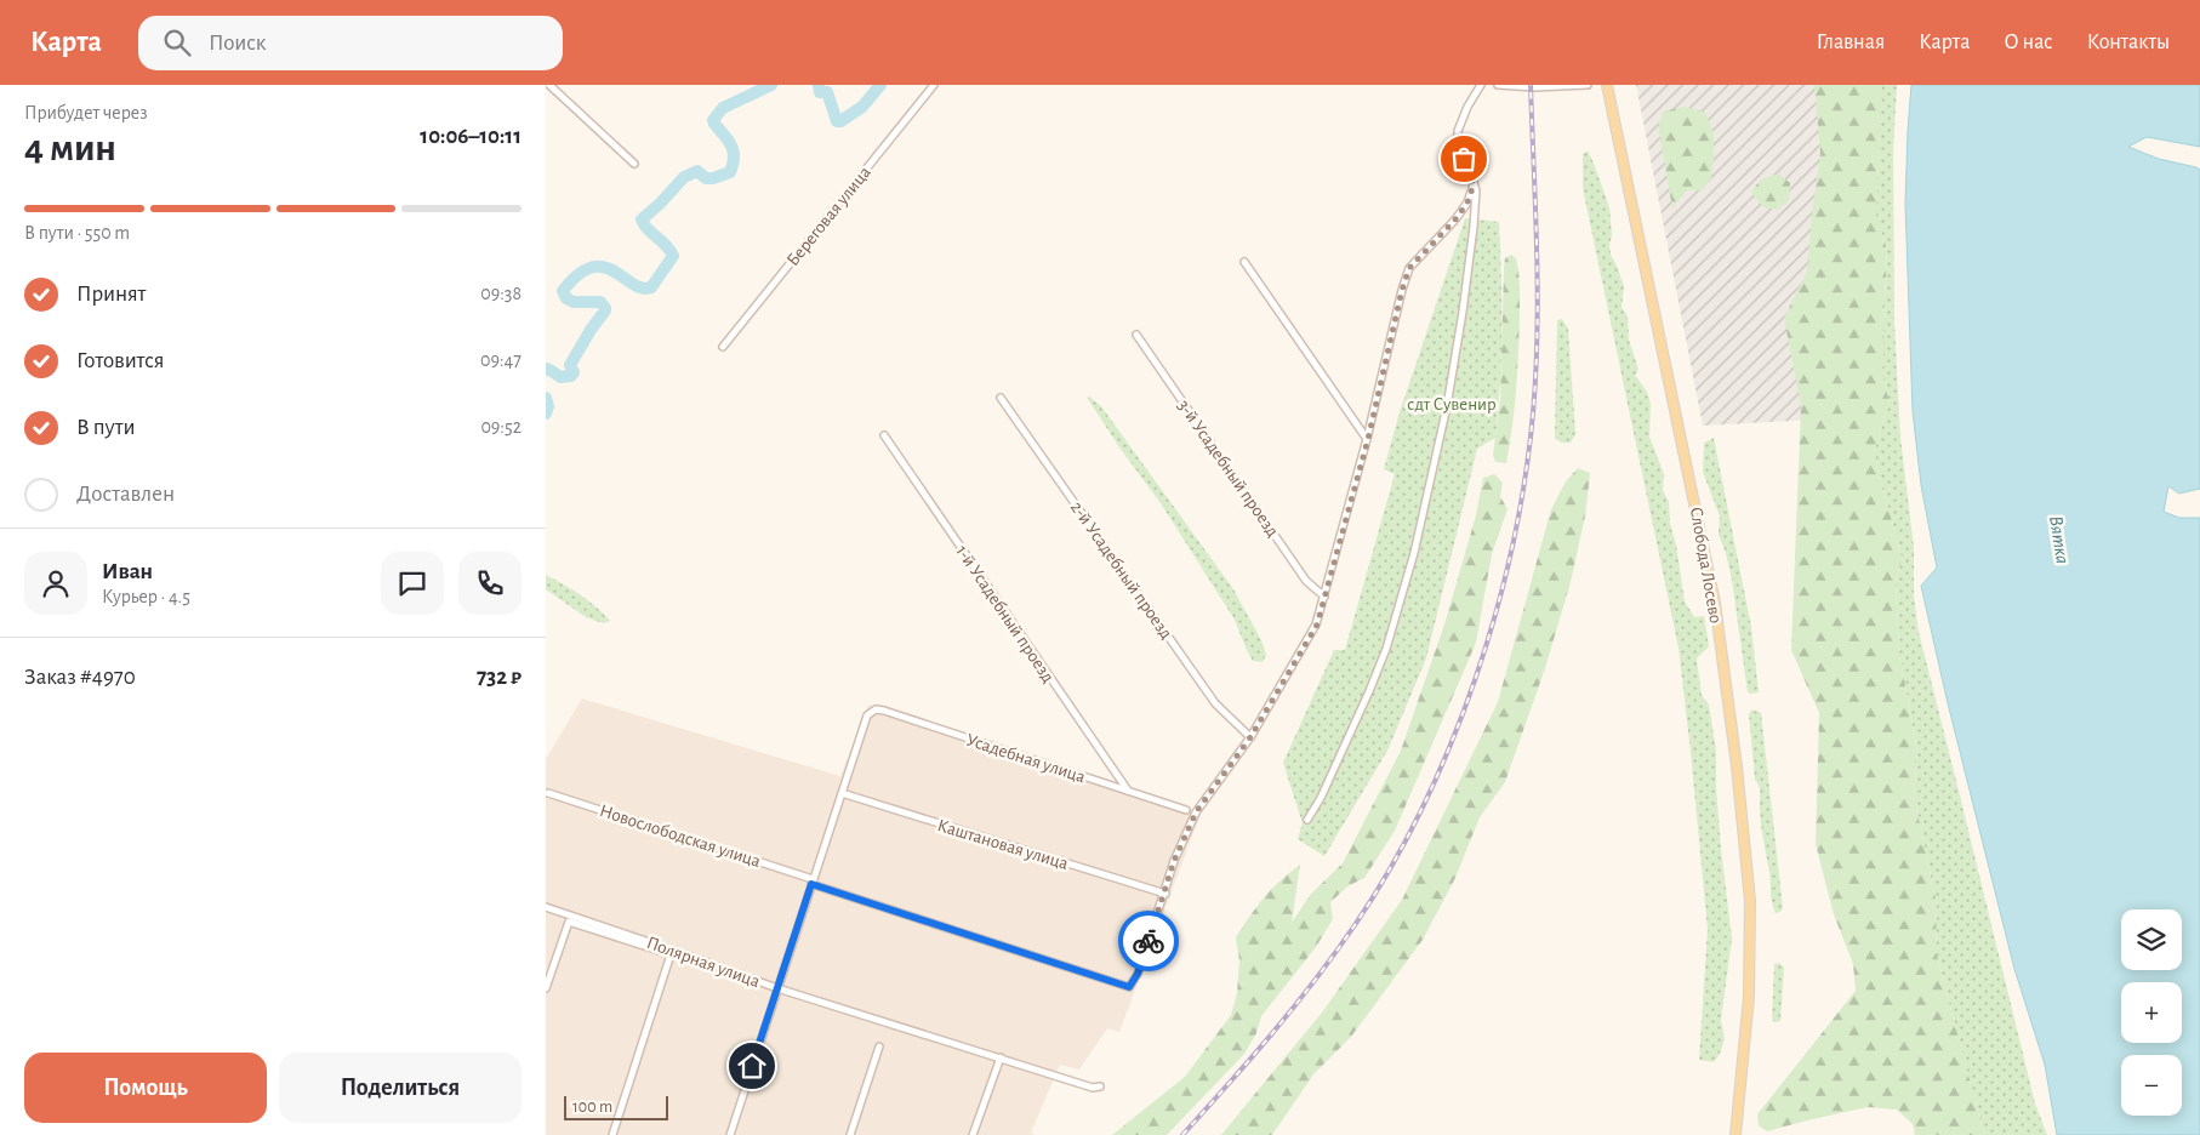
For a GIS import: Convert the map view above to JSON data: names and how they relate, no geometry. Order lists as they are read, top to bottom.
{
  "streets": {
    "main road": ["Слобода Лосево"],
    "street": [
      "Береговая улица",
      "3-й Усадебный проезд",
      "2-й Усадебный проезд",
      "1-й Усадебный проезд",
      "Усадебная улица",
      "Новослободская улица",
      "Каштановая улица",
      "Полярная улица"
    ]
  },
  "crossings": [
    ["1-й Усадебный проезд", "Усадебная улица"],
    ["Усадебная улица", "Каштановая улица"],
    ["Новослободская улица", "Каштановая улица"]
  ],
  "water": ["Вятка"],
  "parks": ["сдт Сувенир"],
  "scale_bar": "100 m",
  "page": {
    "header": "Карта",
    "search": "Поиск",
    "nav": [
      "Главная",
      "Карта",
      "О нас",
      "Контакты"
    ],
    "heading": ["4 мин", "Прибудет через", "10:06–10:11"],
    "panel": [
      "Иван",
      "Курьер · 4.5",
      "Заказ #4970",
      "732 ₽"
    ],
    "bar": "В пути · 550 m",
    "list": [
      ["Принят", "09:38"],
      ["Готовится", "09:47"],
      ["В пути", "09:52"],
      "Доставлен"
    ],
    "map_buttons": ["+", "−"],
    "buttons": ["Помощь", "Поделиться"],
    "scale": "100 m"
  }
}
